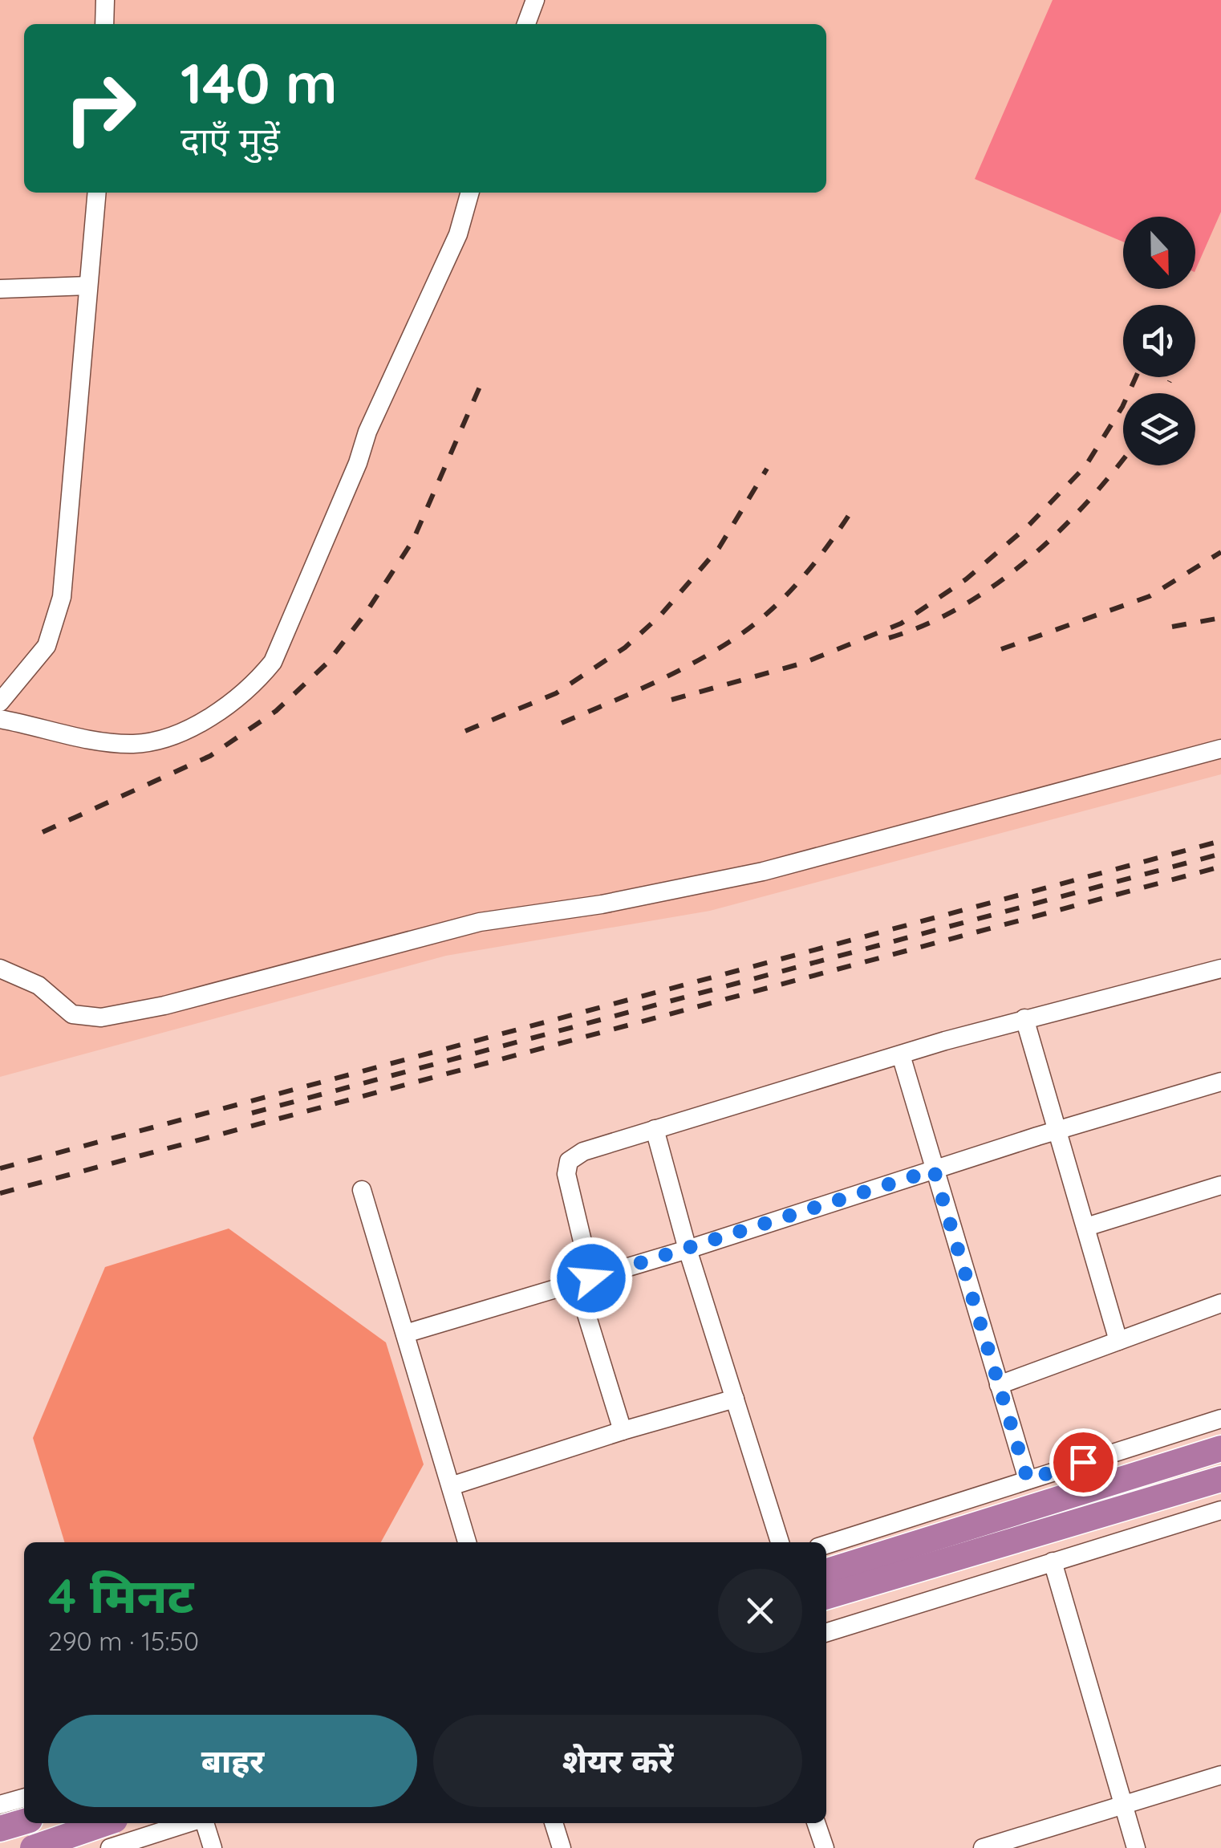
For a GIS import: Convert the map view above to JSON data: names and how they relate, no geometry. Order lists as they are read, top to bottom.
{
  "north": "bottom",
  "page": {
    "turn": ["140 m", "दाएँ मुड़ें"],
    "heading": ["4 मिनट", "290 m · 15:50"],
    "buttons": ["बाहर", "शेयर करें"]
  }
}
